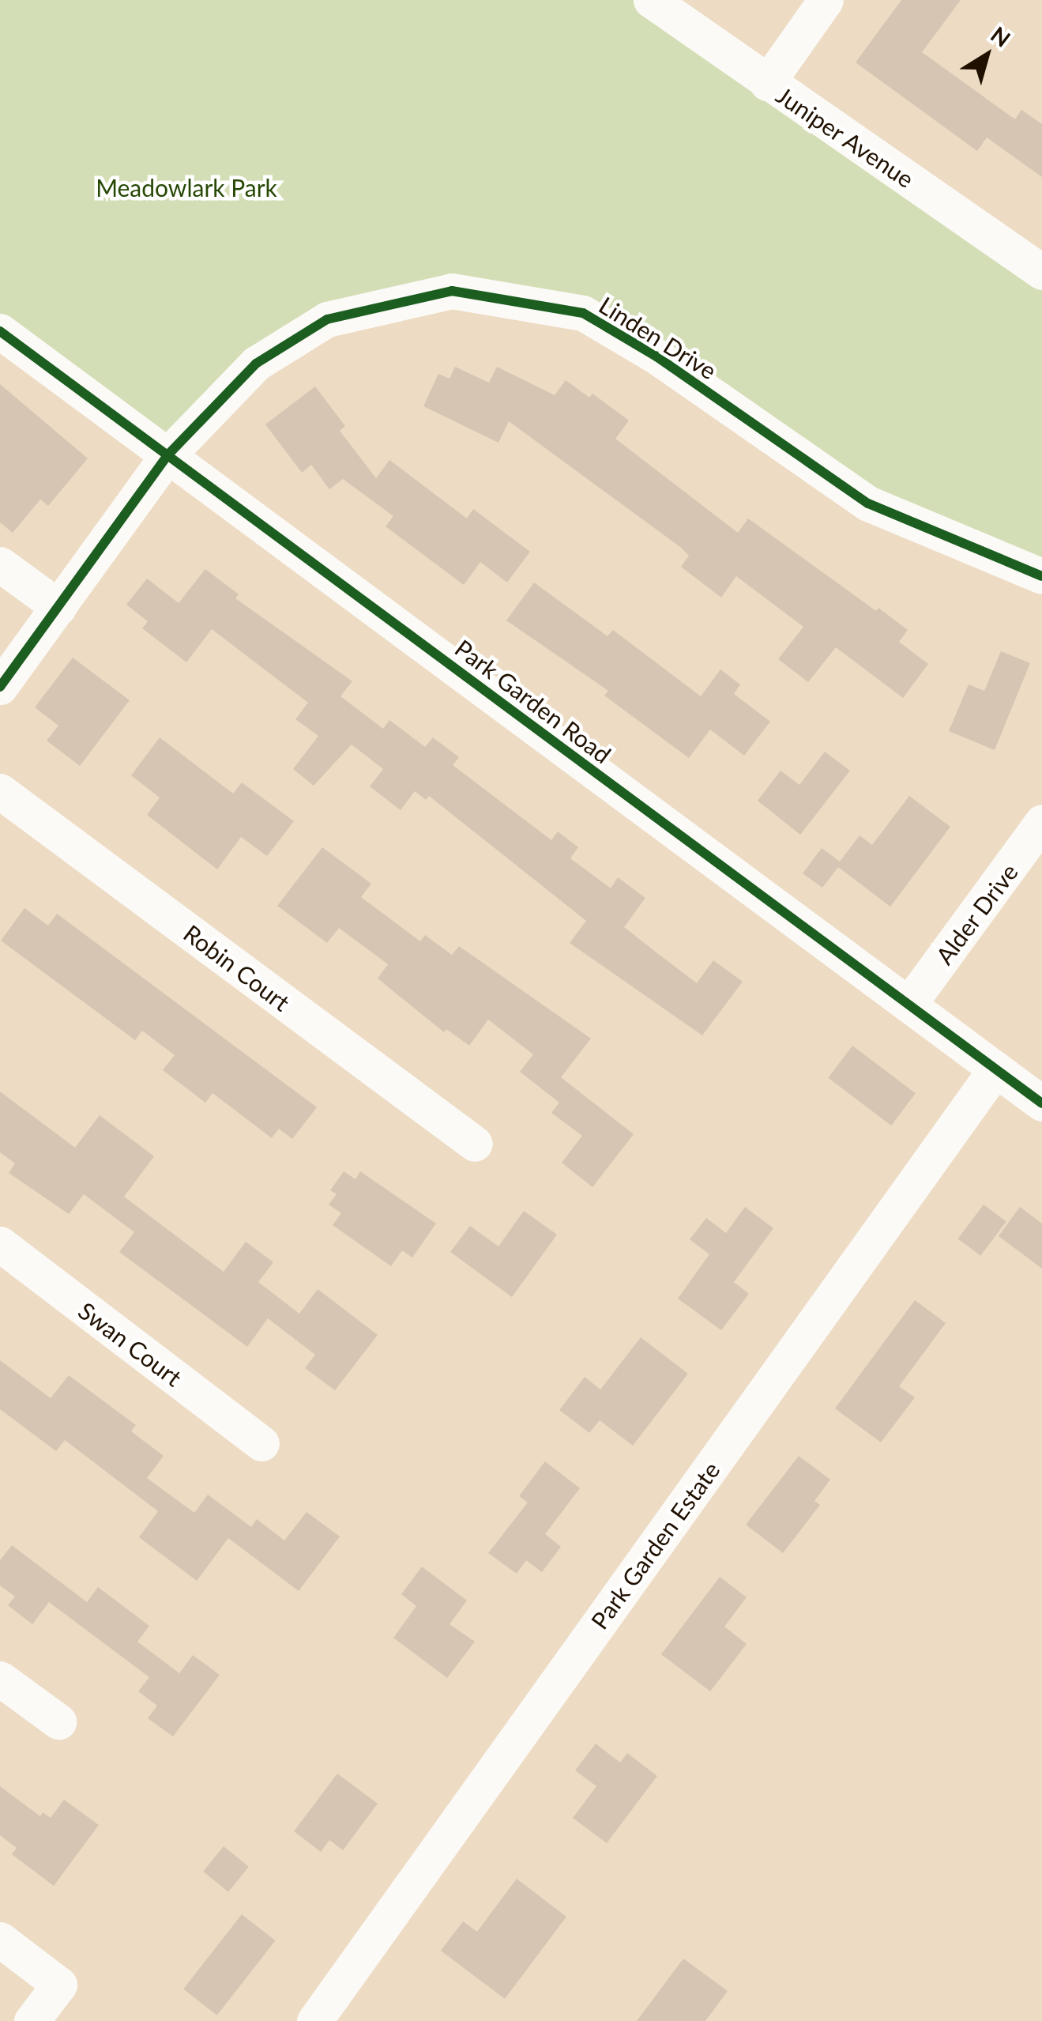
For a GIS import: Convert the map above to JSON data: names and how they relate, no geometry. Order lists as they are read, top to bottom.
{
  "streets": {
    "street": [
      "Juniper Avenue",
      "Linden Drive",
      "Park Garden Road",
      "Alder Drive",
      "Robin Court",
      "Swan Court",
      "Park Garden Estate"
    ]
  },
  "crossings": [
    ["Linden Drive", "Park Garden Road"],
    ["Park Garden Road", "Alder Drive"],
    ["Park Garden Road", "Park Garden Estate"]
  ],
  "parks": ["Meadowlark Park"],
  "north": "top right"
}
